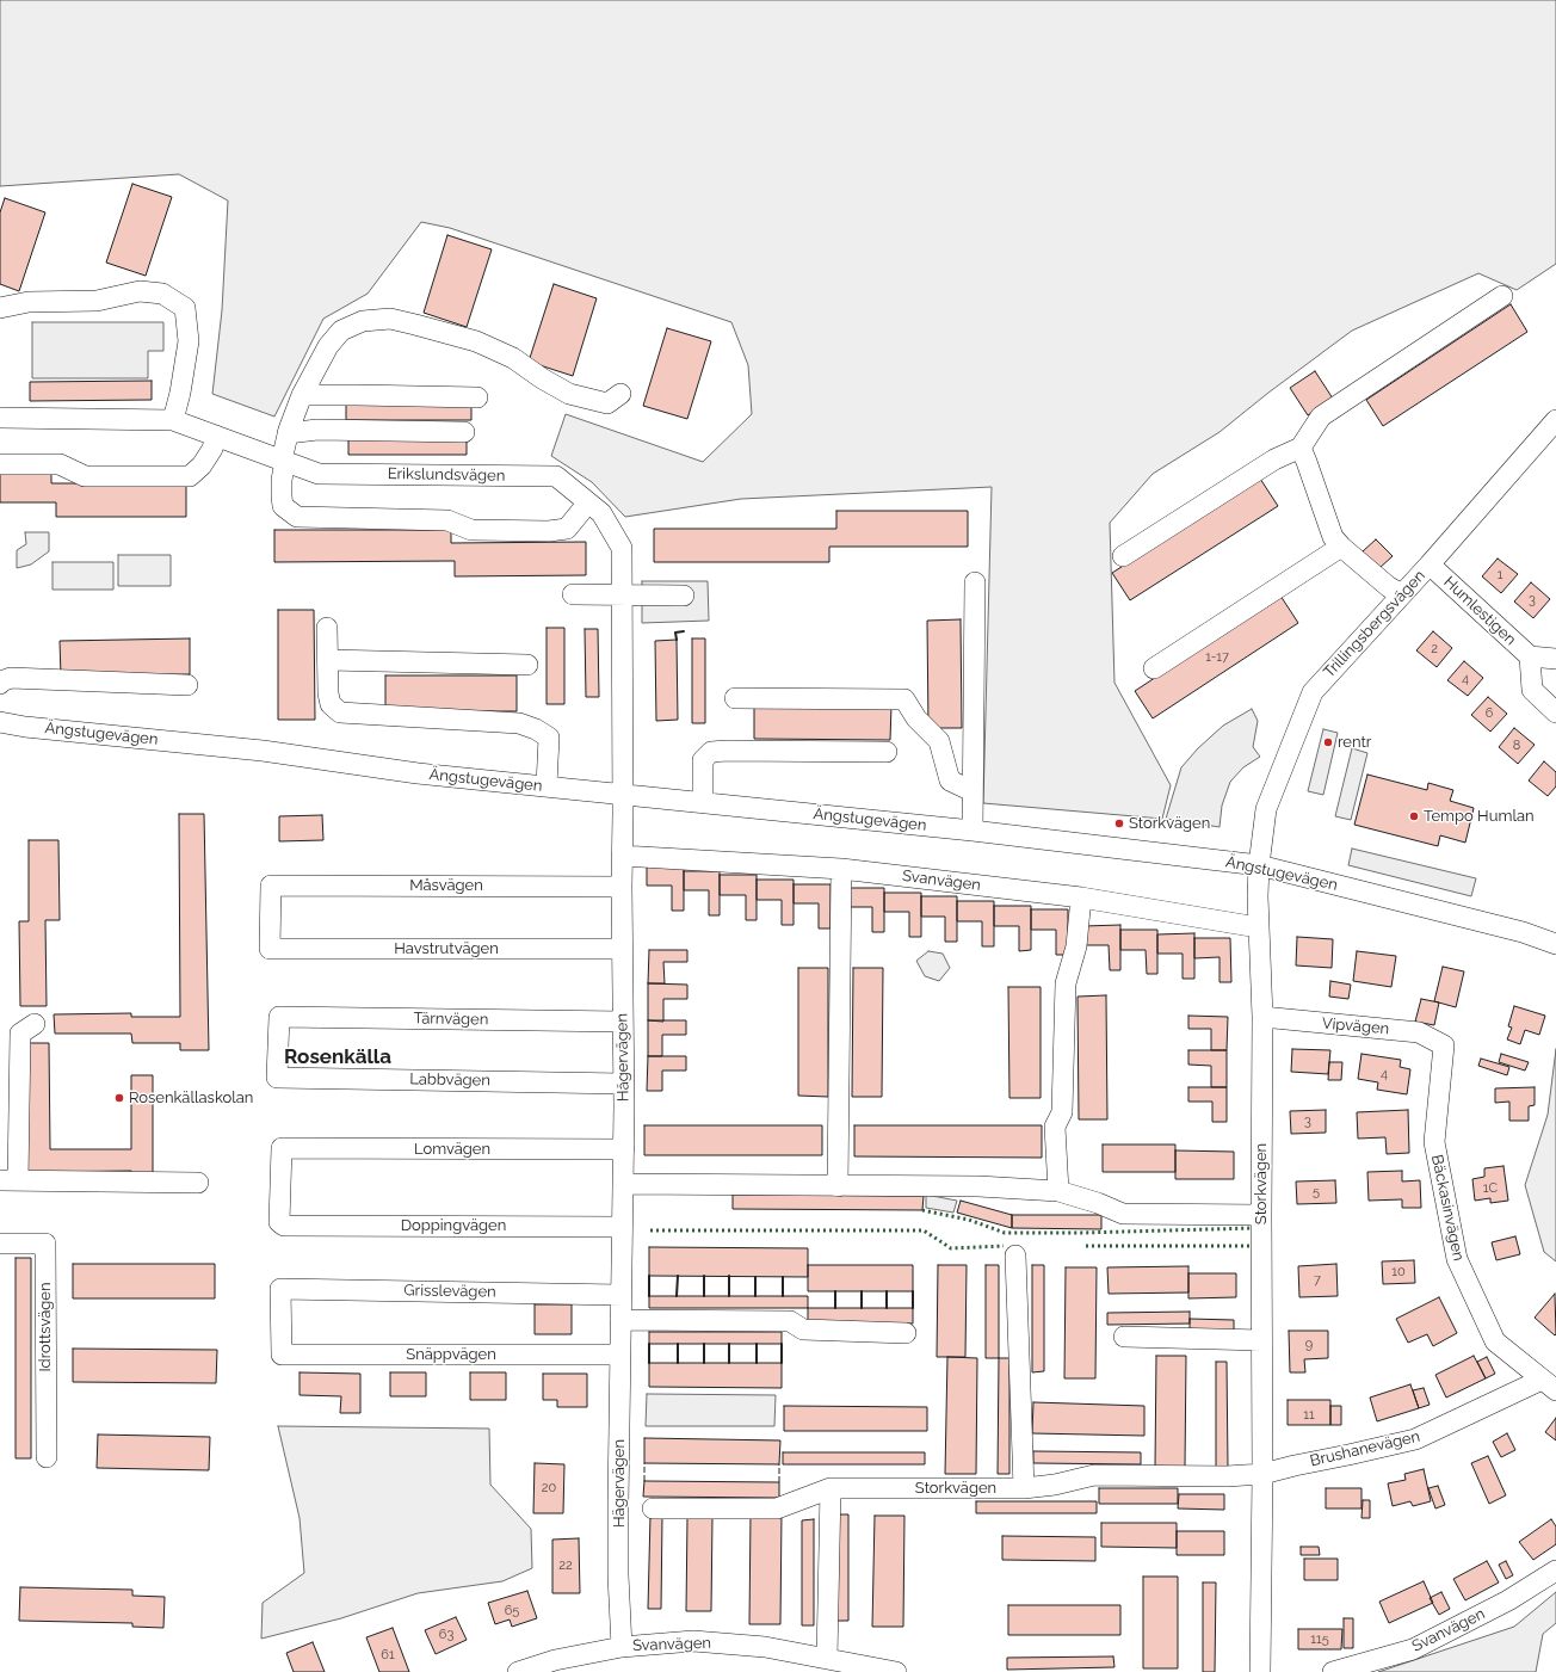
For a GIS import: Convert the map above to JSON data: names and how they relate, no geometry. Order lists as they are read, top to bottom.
{
  "streets": {
    "street": [
      "Erikslundsvägen",
      "Humlestigen",
      "Trillingsbergsvägen",
      "Ängstugevägen",
      "Svanvägen",
      "Måsvägen",
      "Havstrutvägen",
      "Tärnvägen",
      "Vipvägen",
      "Hägervägen",
      "Labbvägen",
      "Lomvägen",
      "Storkvägen",
      "Bäckasinvägen",
      "Doppingvägen",
      "Grisslevägen",
      "Idrottsvägen",
      "Snäppvägen",
      "Brushanevägen"
    ]
  },
  "crossings": [
    ["Erikslundsvägen", "Ängstugevägen"],
    ["Erikslundsvägen", "Hägervägen"],
    ["Humlestigen", "Trillingsbergsvägen"],
    ["Trillingsbergsvägen", "Ängstugevägen"],
    ["Trillingsbergsvägen", "Storkvägen"],
    ["Ängstugevägen", "Hägervägen"],
    ["Ängstugevägen", "Storkvägen"],
    ["Svanvägen", "Hägervägen"],
    ["Svanvägen", "Storkvägen"],
    ["Måsvägen", "Havstrutvägen"],
    ["Måsvägen", "Hägervägen"],
    ["Havstrutvägen", "Hägervägen"],
    ["Tärnvägen", "Hägervägen"],
    ["Tärnvägen", "Labbvägen"],
    ["Vipvägen", "Storkvägen"],
    ["Vipvägen", "Bäckasinvägen"],
    ["Hägervägen", "Labbvägen"],
    ["Hägervägen", "Lomvägen"],
    ["Hägervägen", "Doppingvägen"],
    ["Hägervägen", "Grisslevägen"],
    ["Hägervägen", "Snäppvägen"],
    ["Lomvägen", "Doppingvägen"],
    ["Storkvägen", "Brushanevägen"],
    ["Bäckasinvägen", "Brushanevägen"],
    ["Grisslevägen", "Snäppvägen"]
  ],
  "districts": ["Rosenkälla"],
  "places": [
    "rentr",
    "Tempo Humlan",
    "Storkvägen",
    "Rosenkällaskolan"
  ],
  "house_numbers": [
    "1",
    "3",
    "2",
    "1-17",
    "4",
    "6",
    "8",
    "4",
    "3",
    "1C",
    "5",
    "10",
    "7",
    "9",
    "11",
    "20",
    "22",
    "65",
    "63",
    "115",
    "61"
  ]
}
